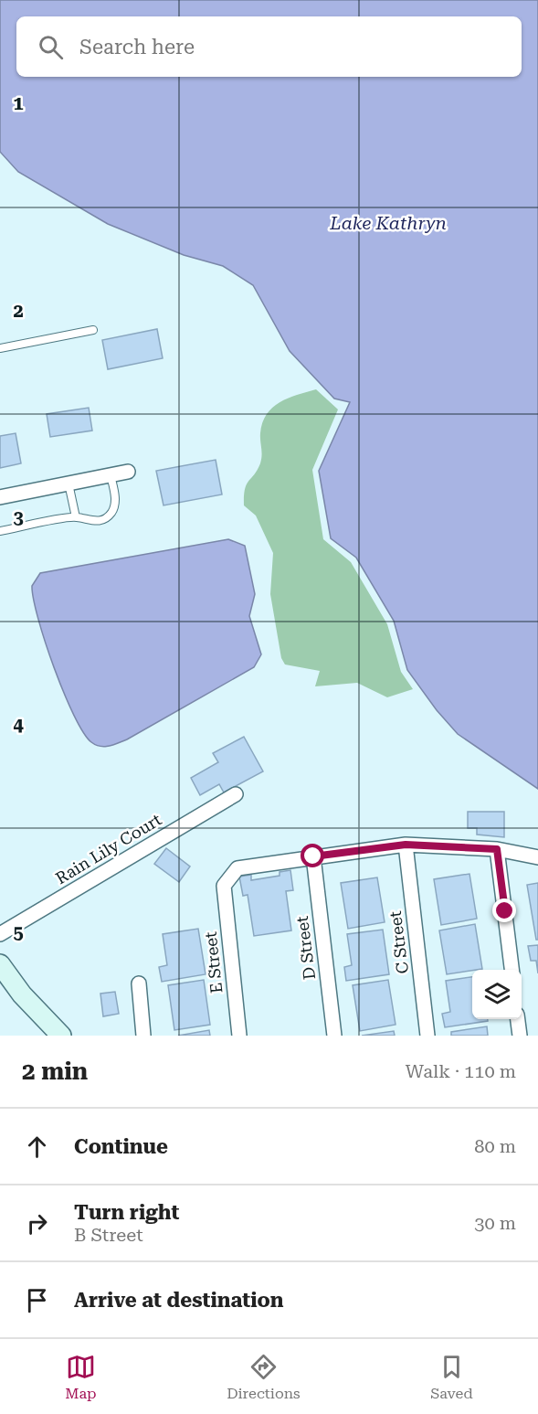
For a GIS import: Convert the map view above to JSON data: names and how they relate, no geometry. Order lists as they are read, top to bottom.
{
  "streets": {
    "street": [
      "Rain Lily Court",
      "C Street",
      "D Street",
      "E Street"
    ]
  },
  "crossings": [
    ["D Street", "E Street"]
  ],
  "water": ["Lake Kathryn"],
  "page": {
    "search": "Search here",
    "heading": ["2 min", "Walk · 110 m"],
    "list": [
      ["Continue", "80 m"],
      ["Turn right", "B Street", "30 m"],
      "Arrive at destination"
    ],
    "nav": ["Map", "Directions", "Saved"]
  },
  "grid": {
    "rows": [
      "1",
      "2",
      "3",
      "4",
      "5"
    ]
  }
}
